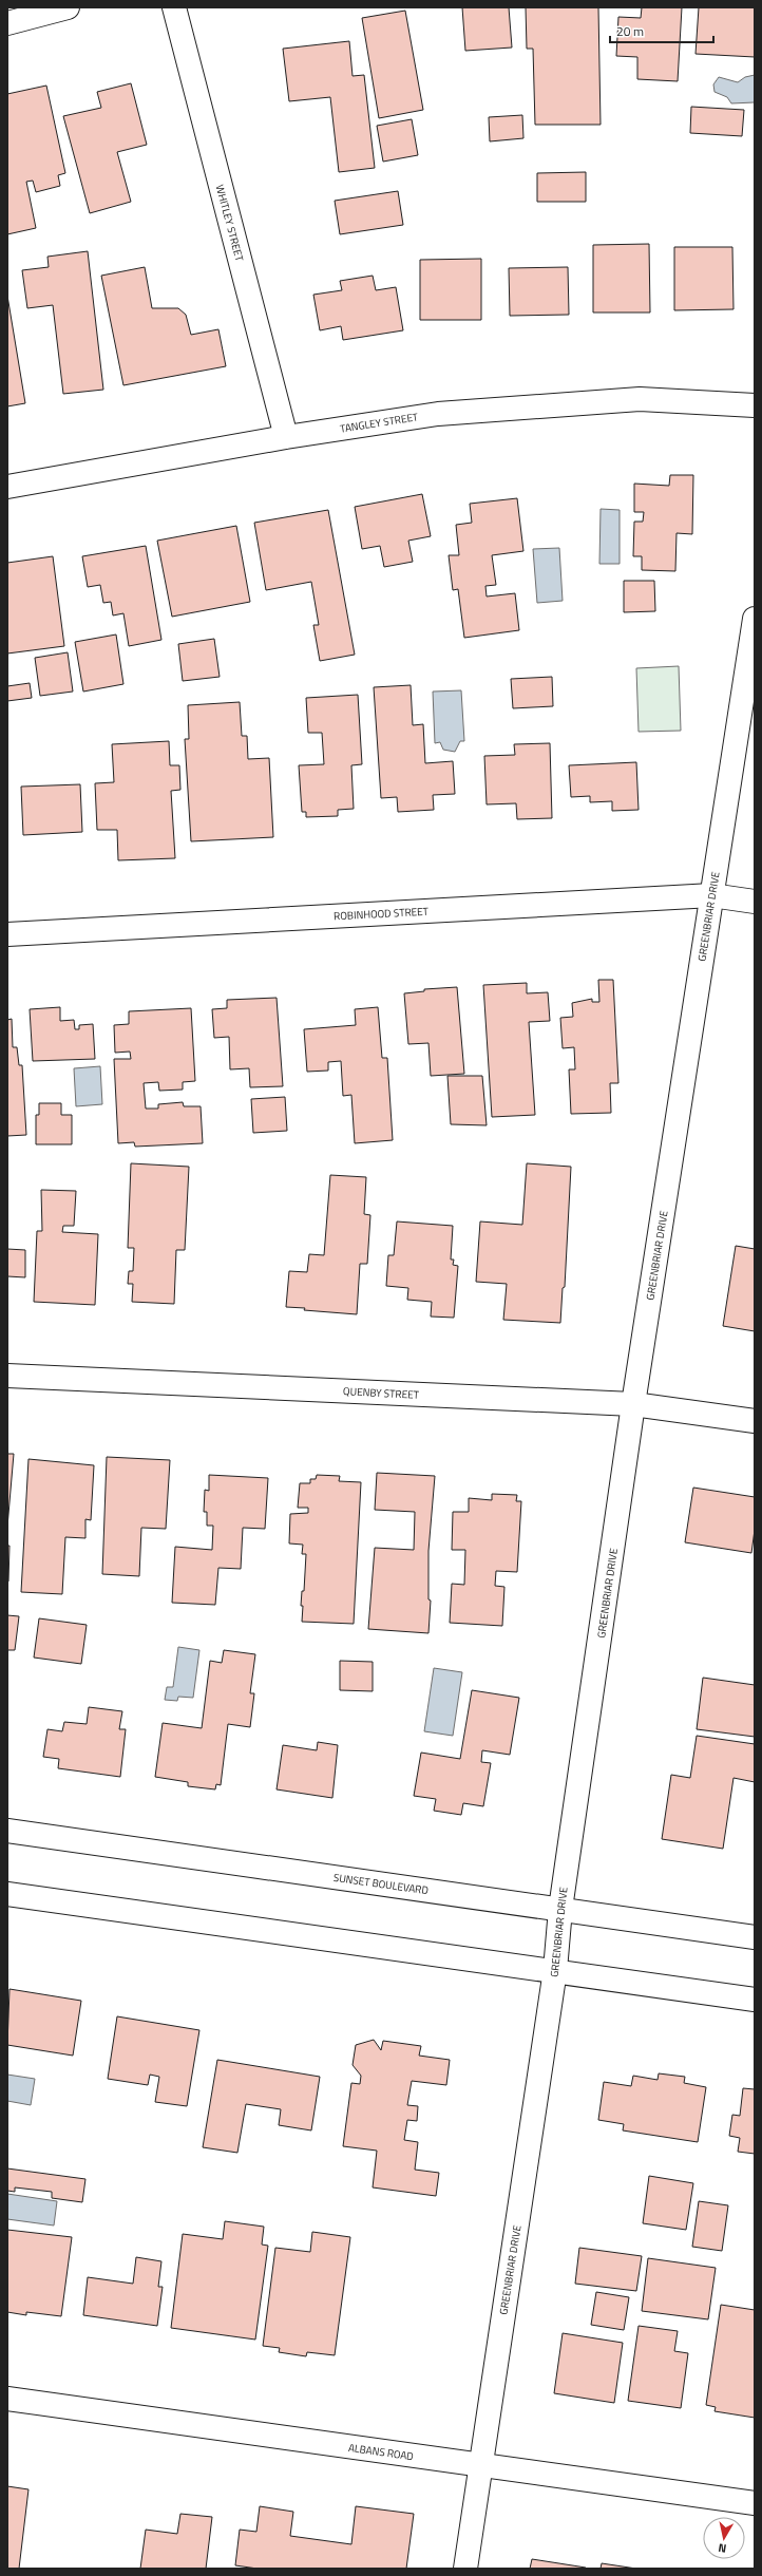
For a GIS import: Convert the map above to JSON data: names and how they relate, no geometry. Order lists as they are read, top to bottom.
{
  "streets": {
    "street": [
      "WHITLEY STREET",
      "TANGLEY STREET",
      "ROBINHOOD STREET",
      "GREENBRIAR DRIVE",
      "QUENBY STREET",
      "SUNSET BOULEVARD",
      "ALBANS ROAD"
    ]
  },
  "crossings": [
    ["WHITLEY STREET", "TANGLEY STREET"],
    ["ROBINHOOD STREET", "GREENBRIAR DRIVE"],
    ["GREENBRIAR DRIVE", "QUENBY STREET"],
    ["GREENBRIAR DRIVE", "SUNSET BOULEVARD"],
    ["GREENBRIAR DRIVE", "ALBANS ROAD"]
  ],
  "scale_bar": "20 m",
  "north": "bottom"
}
